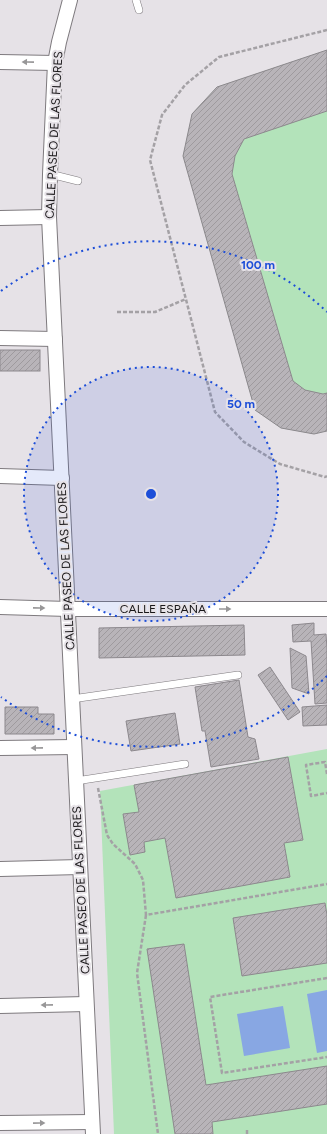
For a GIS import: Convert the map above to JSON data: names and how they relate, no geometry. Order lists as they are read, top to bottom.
{
  "streets": {
    "street": ["CALLE PASEO DE LAS FLORES", "CALLE ESPAÑA"]
  },
  "crossings": [
    ["CALLE PASEO DE LAS FLORES", "CALLE ESPAÑA"]
  ],
  "one_way": ["CALLE ESPAÑA"],
  "rings": ["100 m", "50 m"]
}
